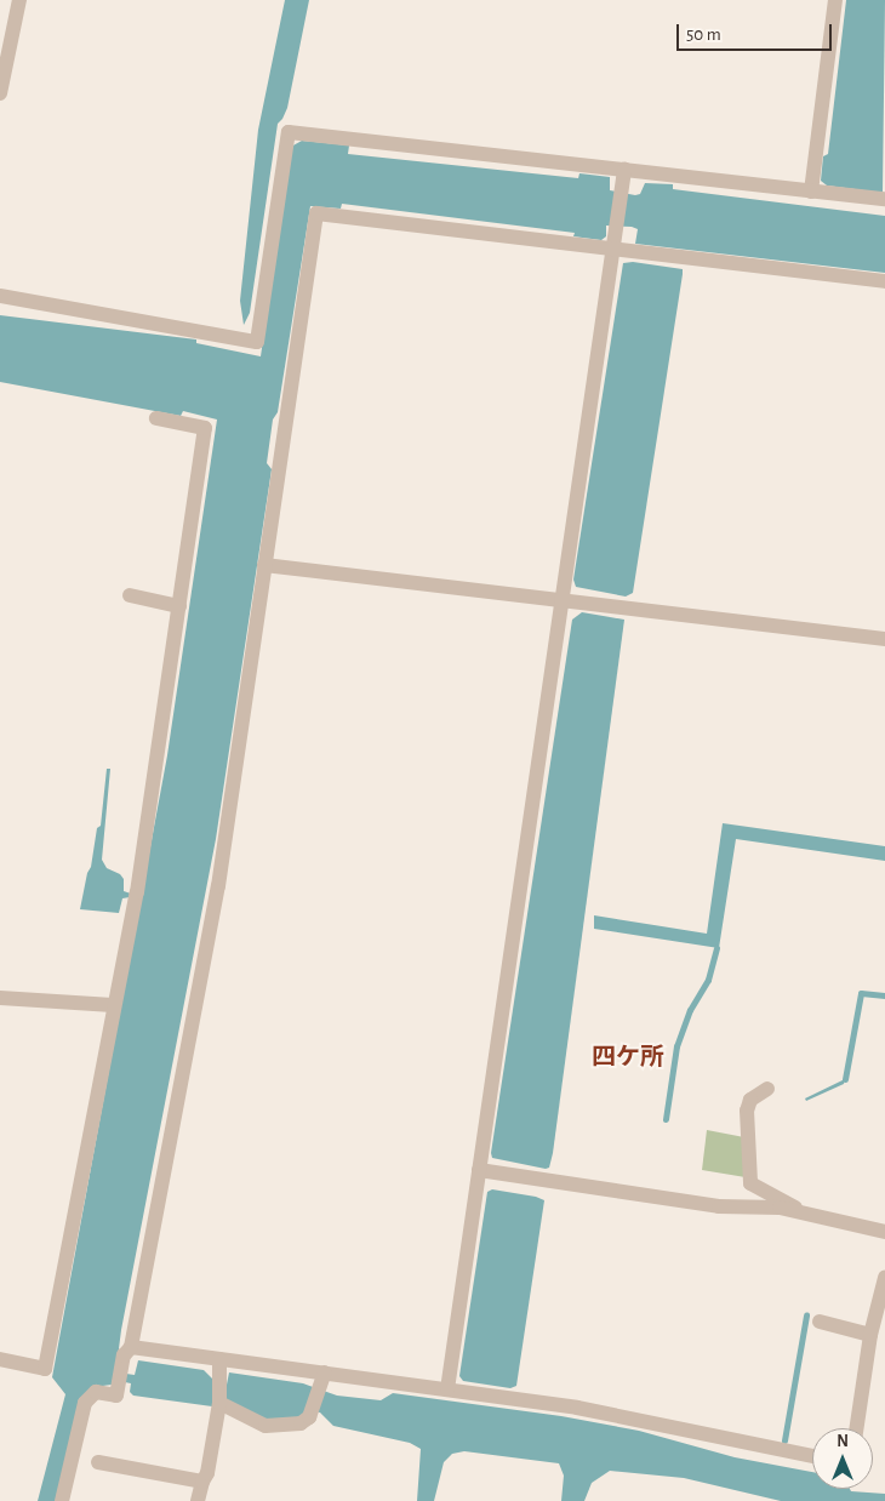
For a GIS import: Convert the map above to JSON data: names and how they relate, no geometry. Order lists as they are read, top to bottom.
{
  "districts": ["四ケ所"],
  "scale_bar": "50 m",
  "north": "top"
}
